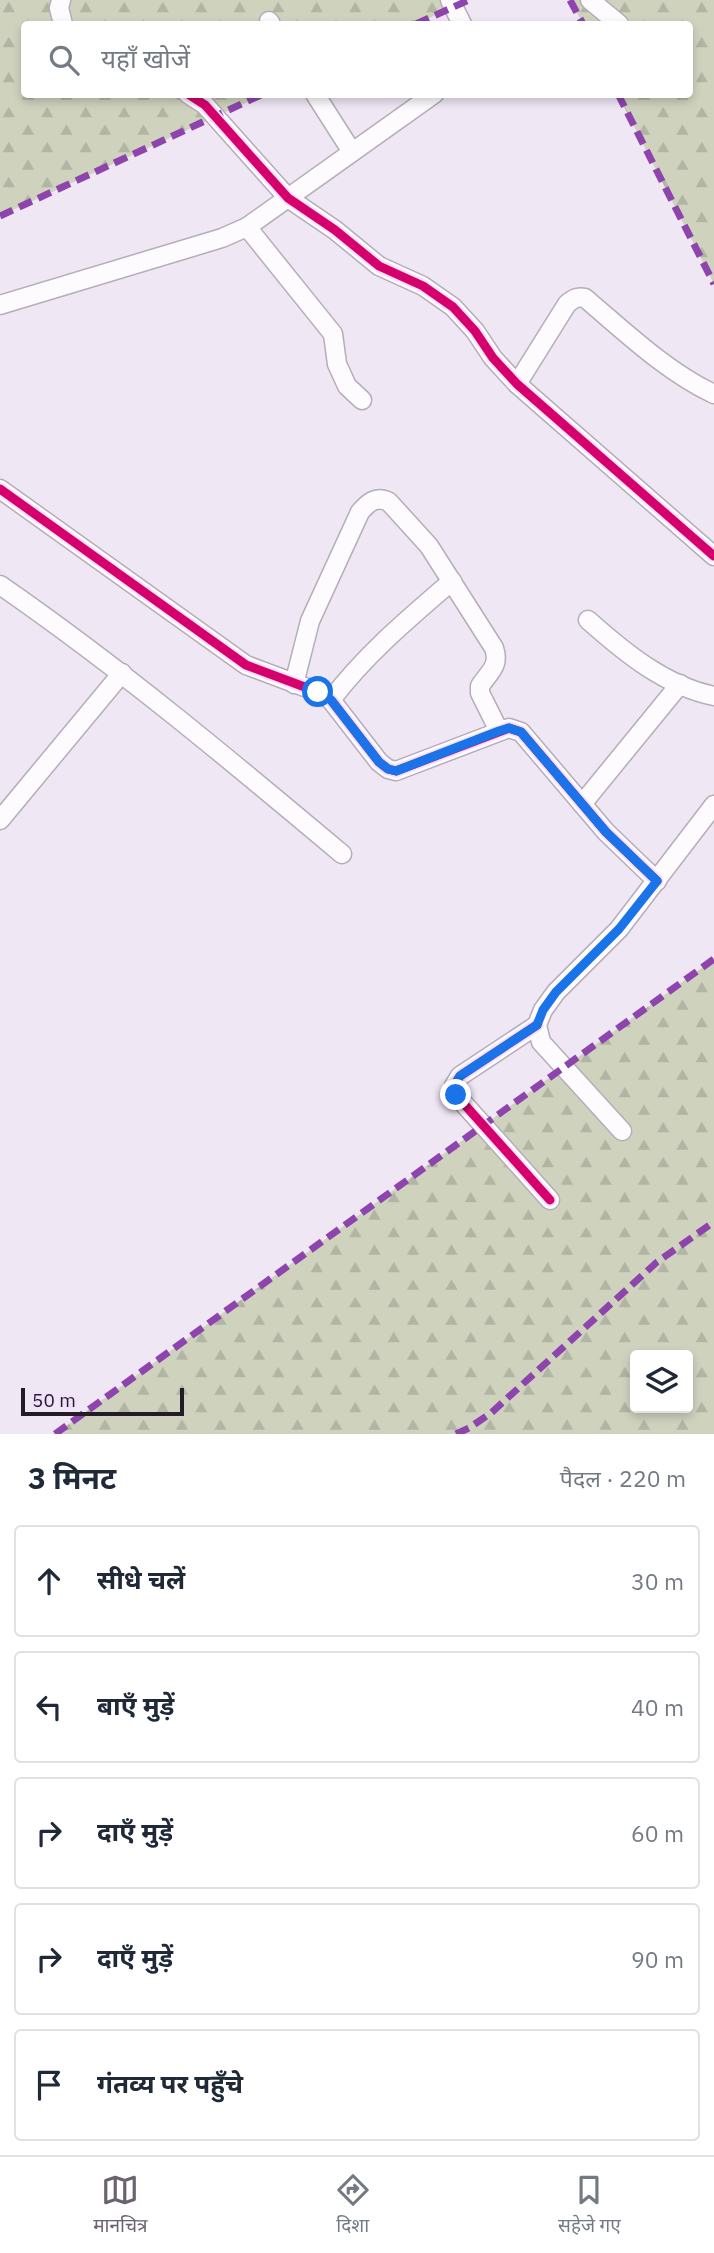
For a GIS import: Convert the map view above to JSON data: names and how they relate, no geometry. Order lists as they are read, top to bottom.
{
  "scale_bar": "50 m",
  "page": {
    "search": "यहाँ खोजें",
    "scale": "50 m",
    "heading": ["3 मिनट", "पैदल · 220 m"],
    "list": [
      ["सीधे चलें", "30 m"],
      ["बाएँ मुड़ें", "40 m"],
      ["दाएँ मुड़ें", "60 m"],
      ["दाएँ मुड़ें", "90 m"],
      "गंतव्य पर पहुँचे"
    ],
    "nav": ["मानचित्र", "दिशा", "सहेजे गए"]
  }
}
